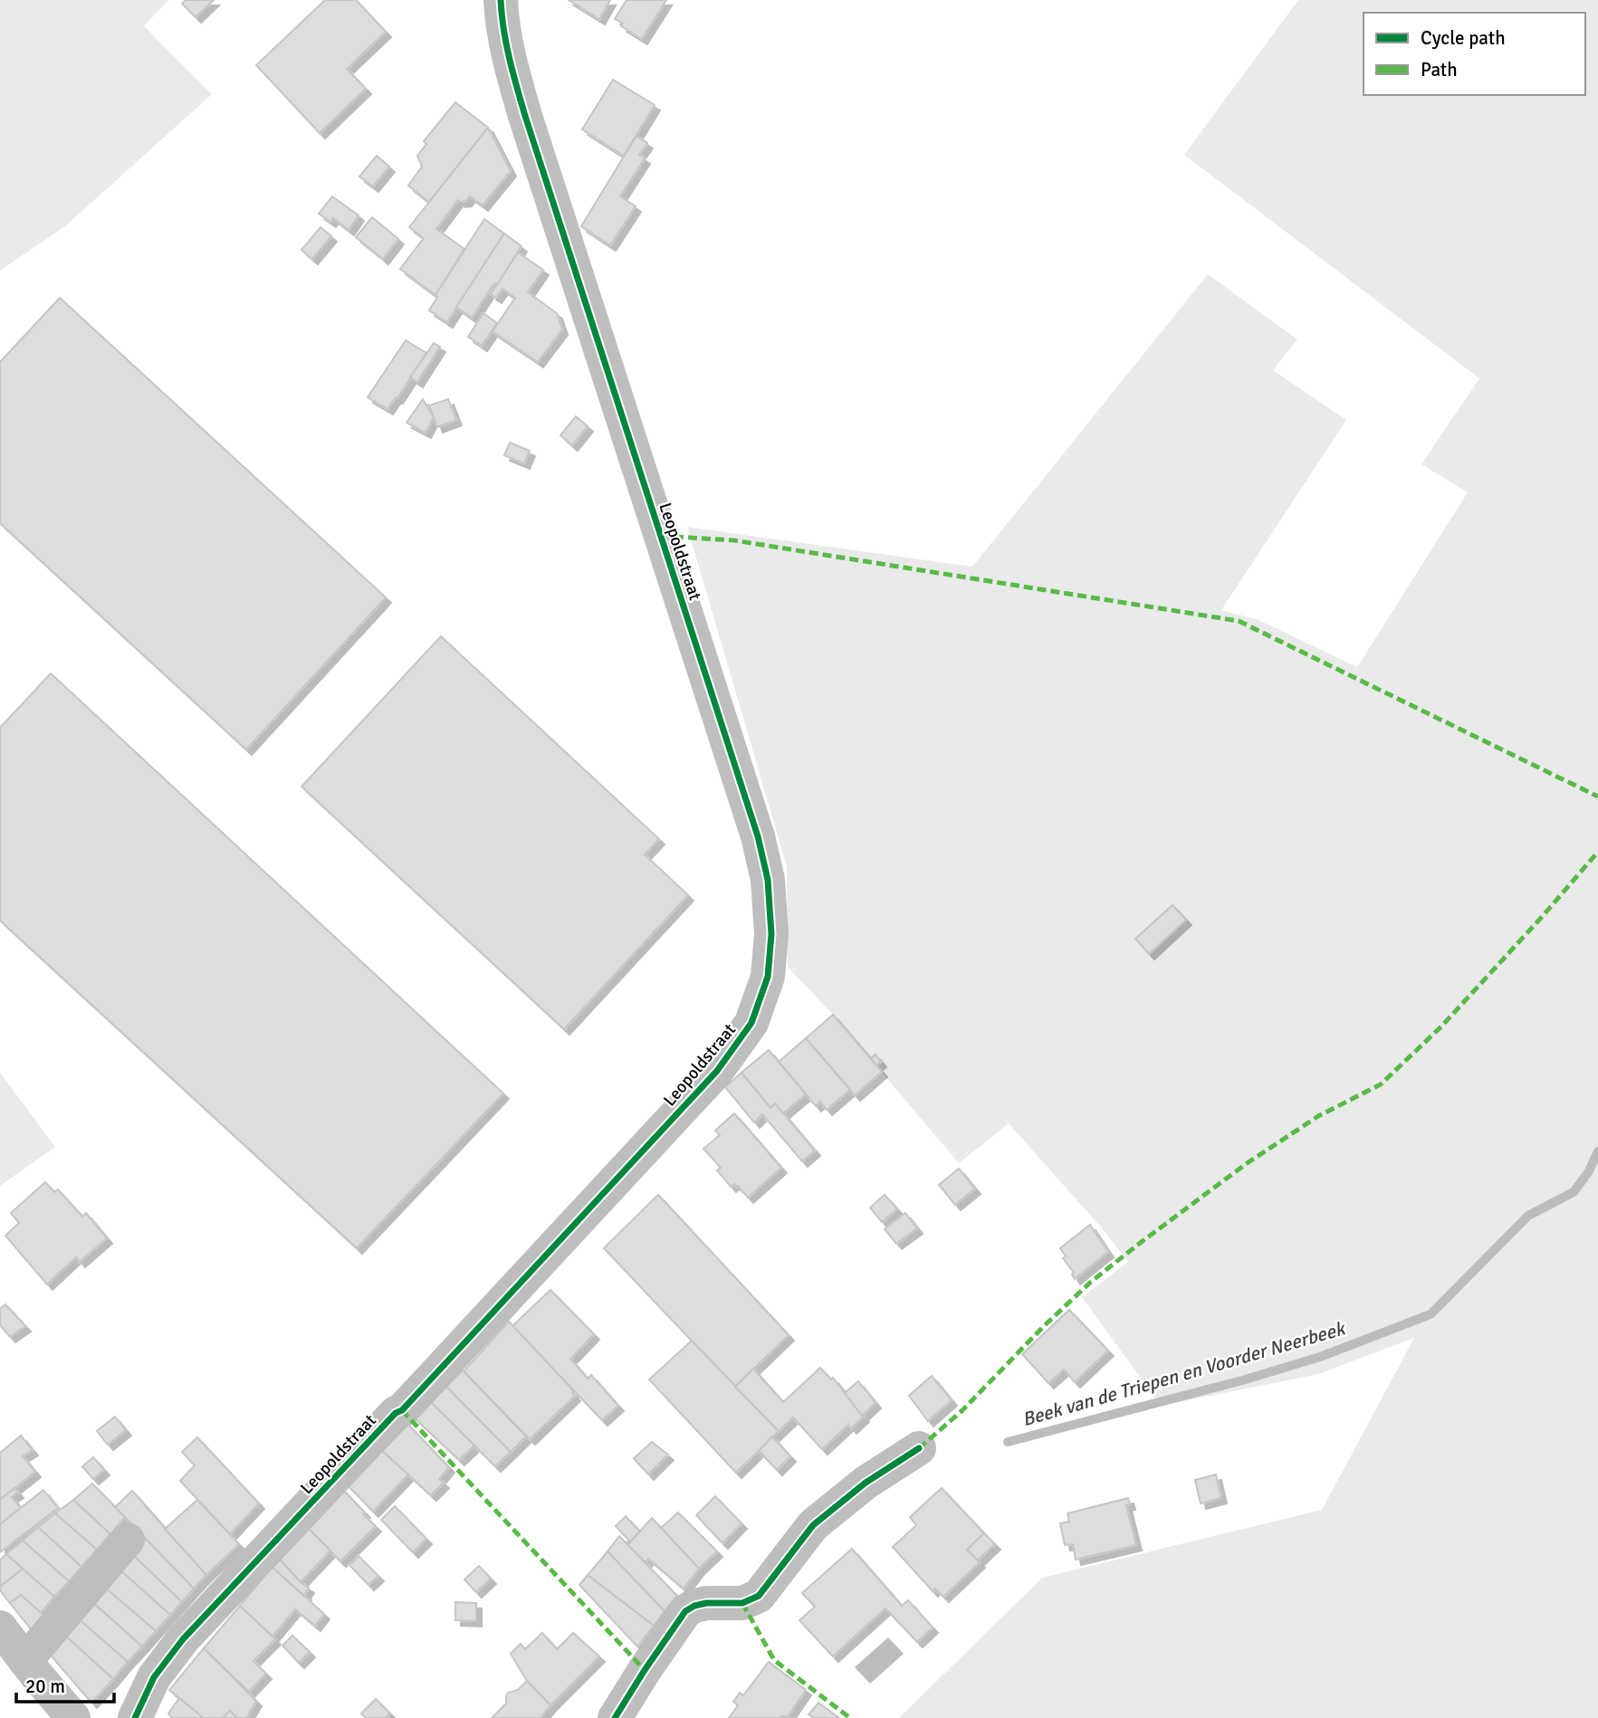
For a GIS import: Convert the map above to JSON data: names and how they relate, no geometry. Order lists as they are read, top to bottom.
{
  "streets": {
    "street": ["Leopoldstraat"]
  },
  "water": ["Beek van de Triepen en Voorder Neerbeek"],
  "legend": ["Cycle path", "Path"],
  "scale_bar": "20 m"
}
